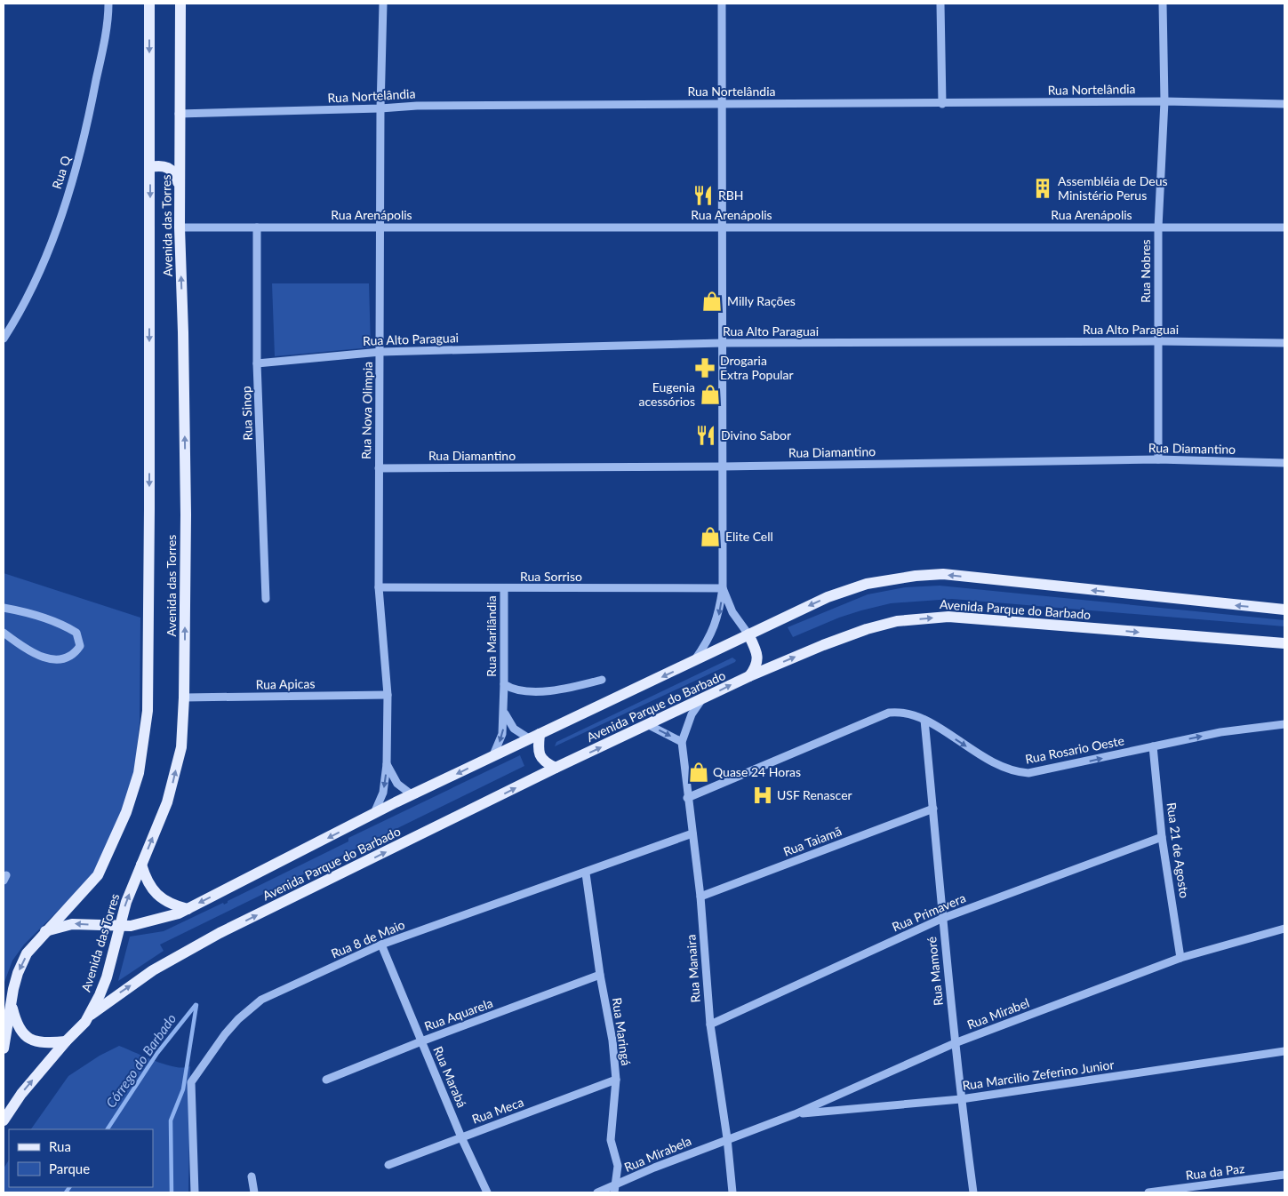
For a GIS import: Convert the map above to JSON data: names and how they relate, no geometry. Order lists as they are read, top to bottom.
{
  "streets": {
    "main road": ["Avenida das Torres", "Avenida Parque do Barbado"],
    "street": [
      "Rua Nortelândia",
      "Rua Q",
      "Rua Arenápolis",
      "Rua Nobres",
      "Rua Alto Paraguai",
      "Rua Nova Olimpia",
      "Rua Sinop",
      "Rua Diamantino",
      "Rua Sorriso",
      "Rua Marilândia",
      "Rua Apicas",
      "Rua Rosario Oeste",
      "Rua Taiamã",
      "Rua 21 de Agosto",
      "Rua Primavera",
      "Rua 8 de Maio",
      "Rua Manaira",
      "Rua Mamoré",
      "Rua Mirabel",
      "Rua Aquarela",
      "Rua Maringá",
      "Rua Marcilio Zeferino Junior",
      "Rua Marabá",
      "Rua Meca",
      "Rua Mirabela",
      "Rua da Paz"
    ]
  },
  "crossings": [
    ["Rua Nortelândia", "Avenida das Torres"],
    ["Rua Nortelândia", "Rua Nobres"],
    ["Rua Nortelândia", "Rua Nova Olimpia"],
    ["Rua Arenápolis", "Avenida das Torres"],
    ["Rua Arenápolis", "Rua Nobres"],
    ["Rua Arenápolis", "Rua Nova Olimpia"],
    ["Rua Arenápolis", "Rua Sinop"],
    ["Avenida das Torres", "Avenida Parque do Barbado"],
    ["Avenida das Torres", "Rua Apicas"],
    ["Rua Nobres", "Rua Alto Paraguai"],
    ["Rua Nobres", "Rua Diamantino"],
    ["Rua Alto Paraguai", "Rua Nova Olimpia"],
    ["Rua Alto Paraguai", "Rua Sinop"],
    ["Rua Nova Olimpia", "Rua Diamantino"],
    ["Rua Nova Olimpia", "Rua Sorriso"],
    ["Rua Nova Olimpia", "Avenida Parque do Barbado"],
    ["Rua Nova Olimpia", "Rua Apicas"],
    ["Rua Sorriso", "Rua Marilândia"],
    ["Avenida Parque do Barbado", "Rua Marilândia"],
    ["Avenida Parque do Barbado", "Rua Manaira"],
    ["Rua Rosario Oeste", "Rua 21 de Agosto"],
    ["Rua Rosario Oeste", "Rua Manaira"],
    ["Rua Rosario Oeste", "Rua Mamoré"],
    ["Rua Taiamã", "Rua Manaira"],
    ["Rua Taiamã", "Rua Mamoré"],
    ["Rua 21 de Agosto", "Rua Primavera"],
    ["Rua 21 de Agosto", "Rua Mirabel"],
    ["Rua Primavera", "Rua Manaira"],
    ["Rua Primavera", "Rua Mamoré"],
    ["Rua 8 de Maio", "Rua Manaira"],
    ["Rua 8 de Maio", "Rua Maringá"],
    ["Rua 8 de Maio", "Rua Marabá"],
    ["Rua Manaira", "Rua Mirabel"],
    ["Rua Manaira", "Rua Mirabela"],
    ["Rua Mamoré", "Rua Mirabel"],
    ["Rua Mamoré", "Rua Marcilio Zeferino Junior"],
    ["Rua Mirabel", "Rua Marcilio Zeferino Junior"],
    ["Rua Mirabel", "Rua Mirabela"],
    ["Rua Aquarela", "Rua Maringá"],
    ["Rua Aquarela", "Rua Marabá"],
    ["Rua Maringá", "Rua Meca"],
    ["Rua Maringá", "Rua Mirabela"],
    ["Rua Marabá", "Rua Meca"]
  ],
  "one_way": ["Rua Rosario Oeste"],
  "water": ["Córrego do Barbado"],
  "places": {
    "building": ["Assembléia de Deus Ministério Perus"],
    "restaurant": ["RBH", "Divino Sabor"],
    "shop": [
      "Milly Rações",
      "Eugenia acessórios",
      "Elite Cell",
      "Quase 24 Horas"
    ],
    "pharmacy": ["Drogaria Extra Popular"],
    "hospital": ["USF Renascer"]
  },
  "legend": ["Rua", "Parque"]
}
